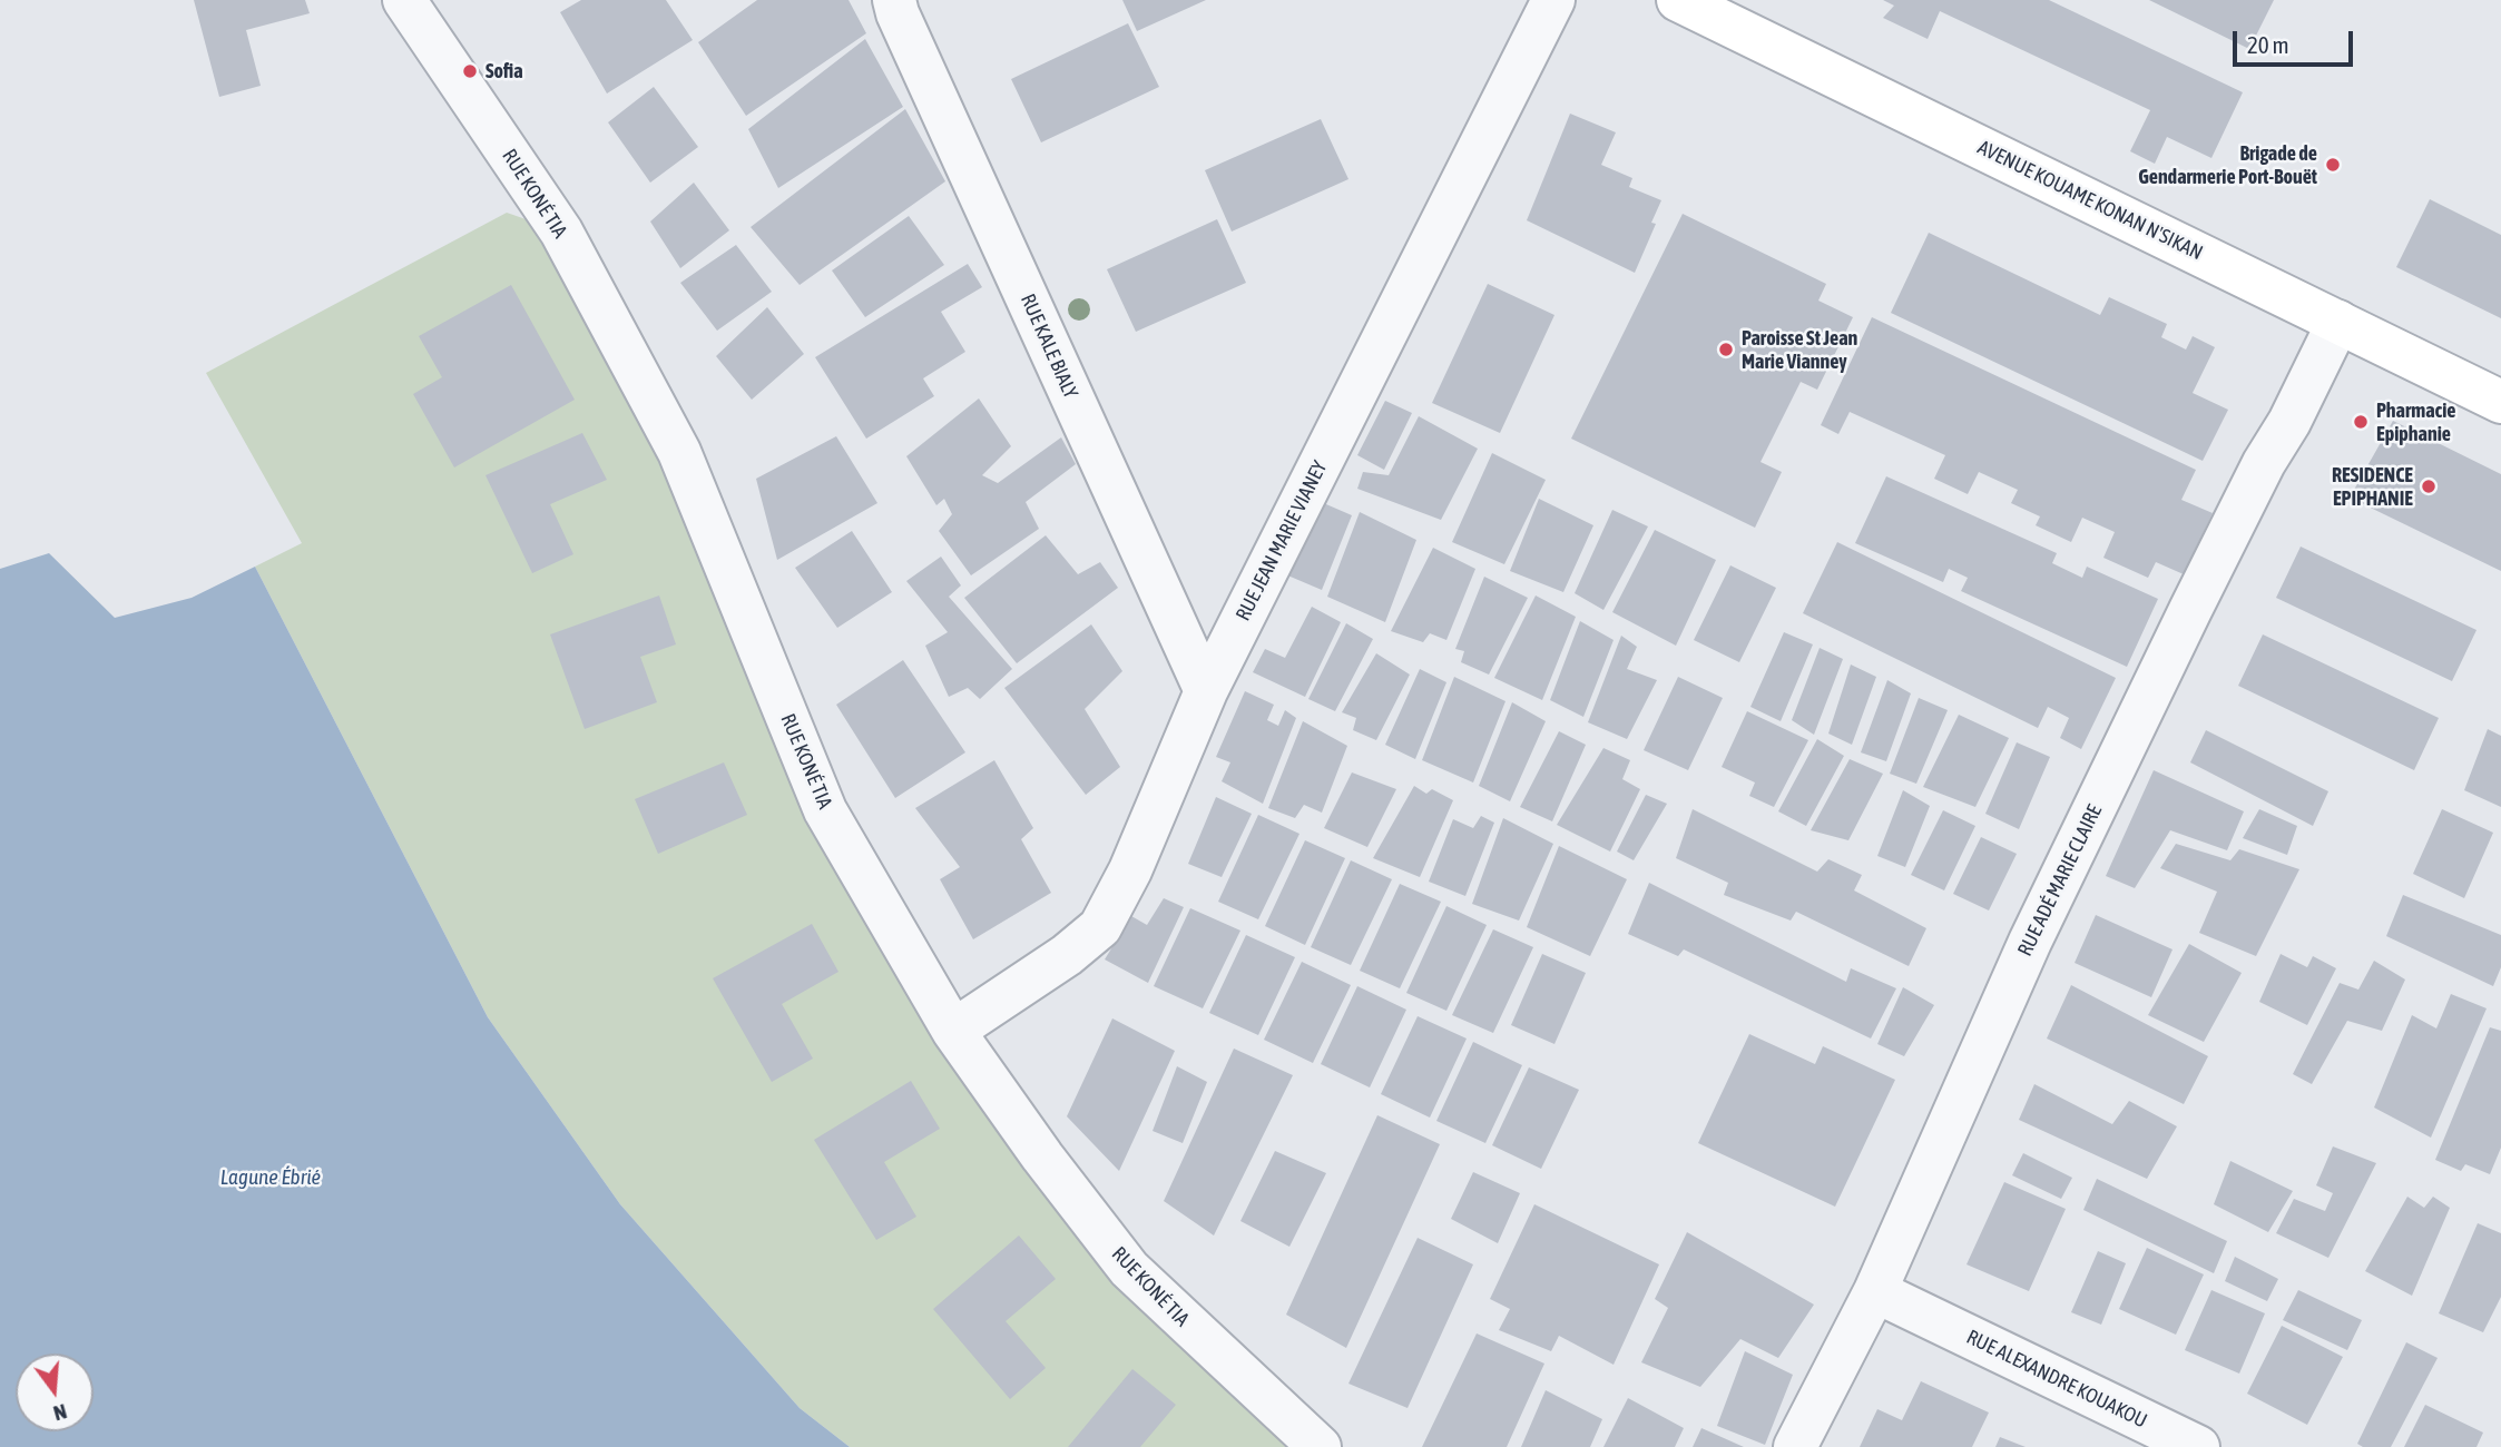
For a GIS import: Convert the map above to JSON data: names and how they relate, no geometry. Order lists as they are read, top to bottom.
{
  "streets": {
    "street": [
      "RUE KONÉ TIA",
      "AVENUE KOUAME KONAN N'SIKAN",
      "RUE KALE BIALY",
      "RUE JEAN MARIE VIANEY",
      "RUE ADÉ MARIE CLAIRE",
      "RUE ALEXANDRE KOUAKOU"
    ]
  },
  "crossings": [
    ["RUE KONÉ TIA", "RUE JEAN MARIE VIANEY"],
    ["AVENUE KOUAME KONAN N'SIKAN", "RUE ADÉ MARIE CLAIRE"],
    ["RUE KALE BIALY", "RUE JEAN MARIE VIANEY"],
    ["RUE ADÉ MARIE CLAIRE", "RUE ALEXANDRE KOUAKOU"]
  ],
  "water": ["Lagune Ébrié"],
  "places": [
    "Sofia",
    "Brigade de Gendarmerie Port-Bouët",
    "Paroisse St Jean Marie Vianney",
    "Pharmacie Epiphanie",
    "RESIDENCE EPIPHANIE"
  ],
  "scale_bar": "20 m",
  "north": "bottom"
}
